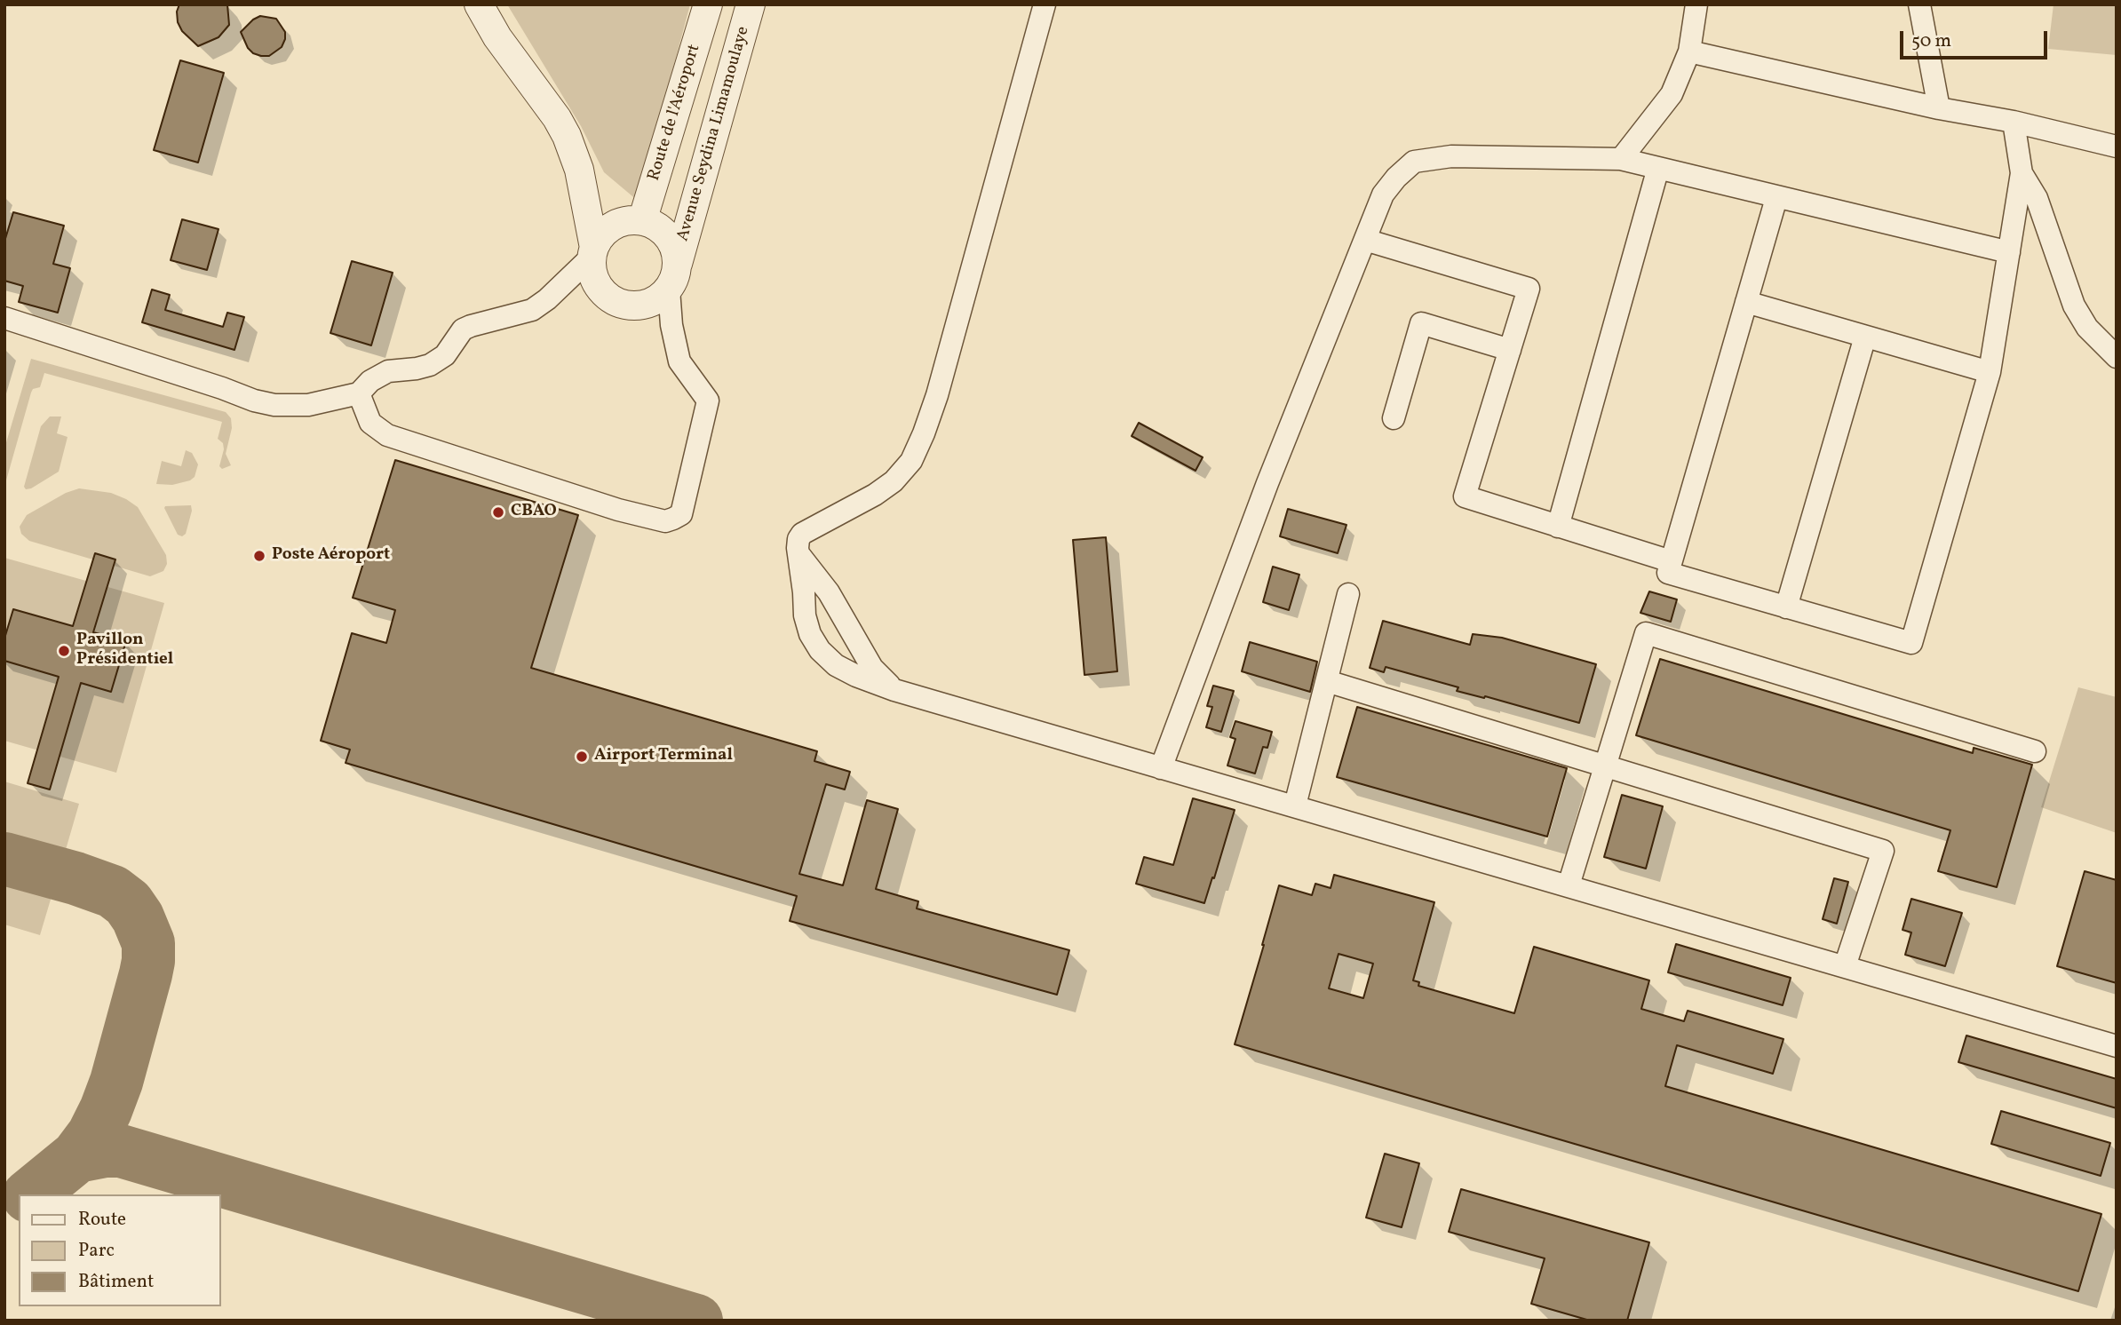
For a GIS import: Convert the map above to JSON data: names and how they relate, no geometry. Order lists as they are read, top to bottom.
{
  "streets": {
    "street": ["Route de l'Aéroport", "Avenue Seydina Limamoulaye"]
  },
  "crossings": [
    ["Route de l'Aéroport", "Avenue Seydina Limamoulaye"]
  ],
  "places": [
    "CBAO",
    "Poste Aéroport",
    "Pavillon Présidentiel",
    "Airport Terminal"
  ],
  "legend": ["Route", "Parc", "Bâtiment"],
  "scale_bar": "50 m"
}
